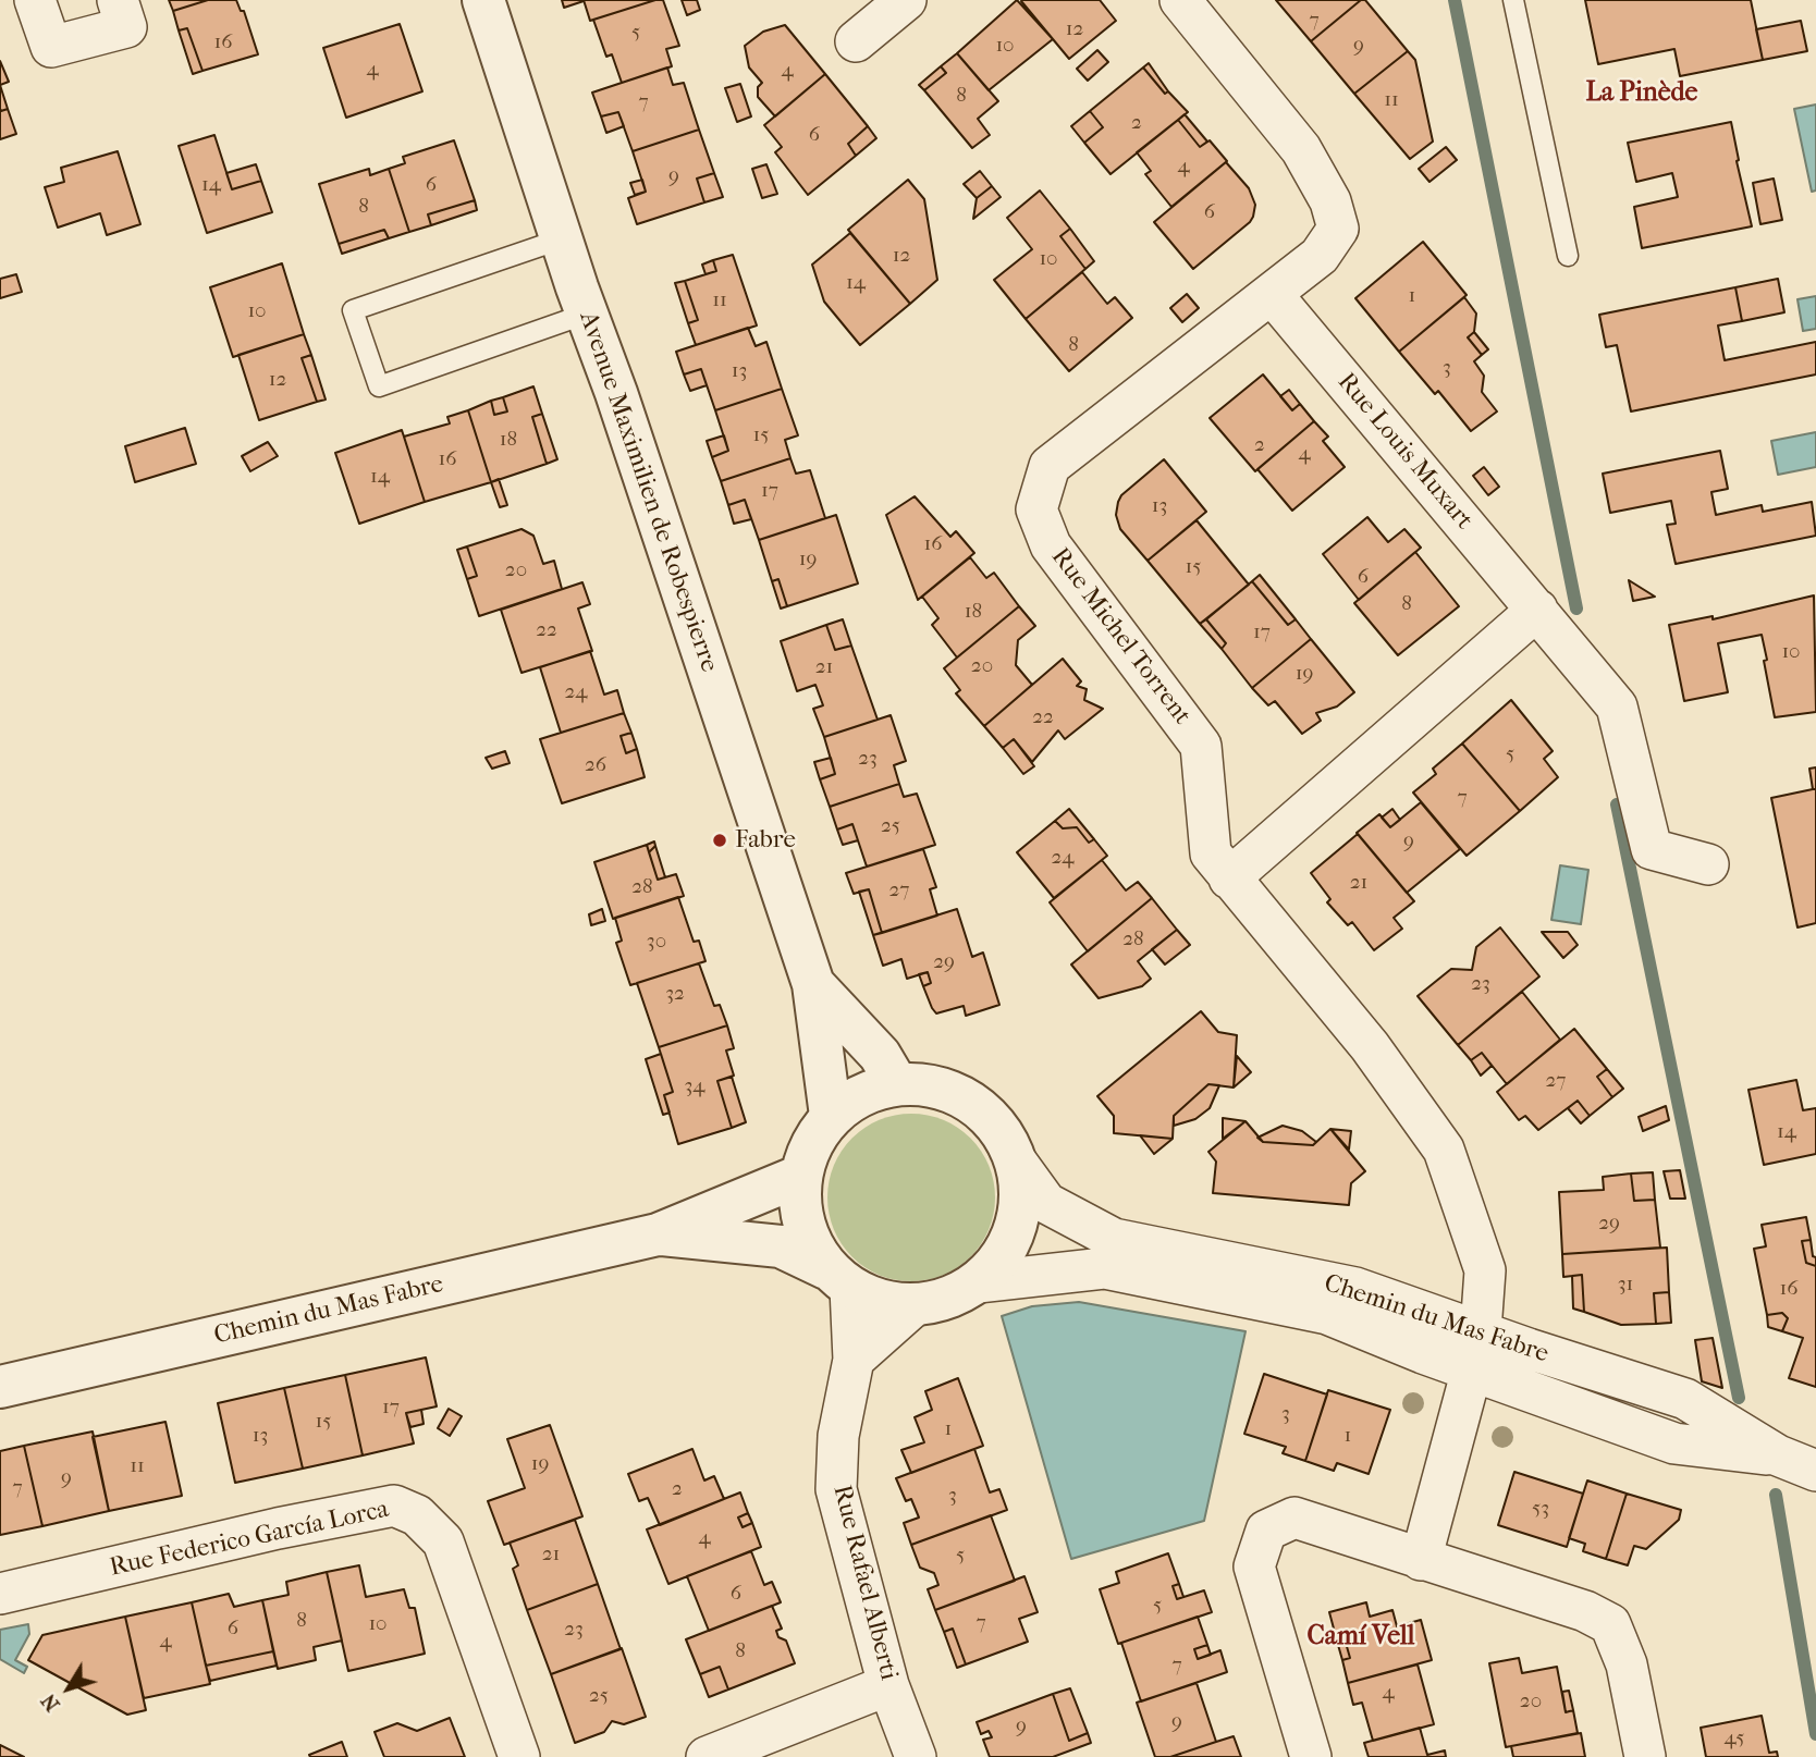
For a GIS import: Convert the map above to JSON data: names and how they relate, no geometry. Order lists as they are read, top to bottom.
{
  "streets": {
    "street": [
      "Rue Louis Muxart",
      "Avenue Maximilien de Robespierre",
      "Rue Michel Torrent",
      "Chemin du Mas Fabre",
      "Rue Federico García Lorca",
      "Rue Rafael Alberti"
    ]
  },
  "crossings": [
    ["Rue Louis Muxart", "Rue Michel Torrent"],
    ["Avenue Maximilien de Robespierre", "Chemin du Mas Fabre"],
    ["Avenue Maximilien de Robespierre", "Rue Rafael Alberti"],
    ["Rue Michel Torrent", "Chemin du Mas Fabre"],
    ["Chemin du Mas Fabre", "Rue Rafael Alberti"]
  ],
  "districts": ["La Pinède", "Camí Vell"],
  "places": ["Fabre"],
  "house_numbers": [
    "7",
    "12",
    "5",
    "16",
    "10",
    "9",
    "4",
    "4",
    "8",
    "11",
    "7",
    "2",
    "6",
    "4",
    "9",
    "14",
    "6",
    "8",
    "6",
    "12",
    "10",
    "14",
    "1",
    "11",
    "10",
    "8",
    "3",
    "13",
    "12",
    "15",
    "18",
    "2",
    "4",
    "16",
    "14",
    "17",
    "13",
    "16",
    "19",
    "15",
    "20",
    "6",
    "8",
    "18",
    "22",
    "17",
    "10",
    "20",
    "21",
    "19",
    "24",
    "22",
    "5",
    "23",
    "26",
    "7",
    "25",
    "9",
    "24",
    "21",
    "28",
    "27",
    "28",
    "30",
    "29",
    "23",
    "32",
    "27",
    "34",
    "14",
    "29",
    "31",
    "16",
    "17",
    "3",
    "15",
    "1",
    "13",
    "1",
    "19",
    "11",
    "9",
    "7",
    "2",
    "3",
    "53",
    "4",
    "21",
    "5",
    "6",
    "5",
    "8",
    "7",
    "10",
    "6",
    "23",
    "4",
    "8",
    "7",
    "4",
    "25",
    "20",
    "9",
    "9",
    "45"
  ],
  "north": "bottom left"
}
